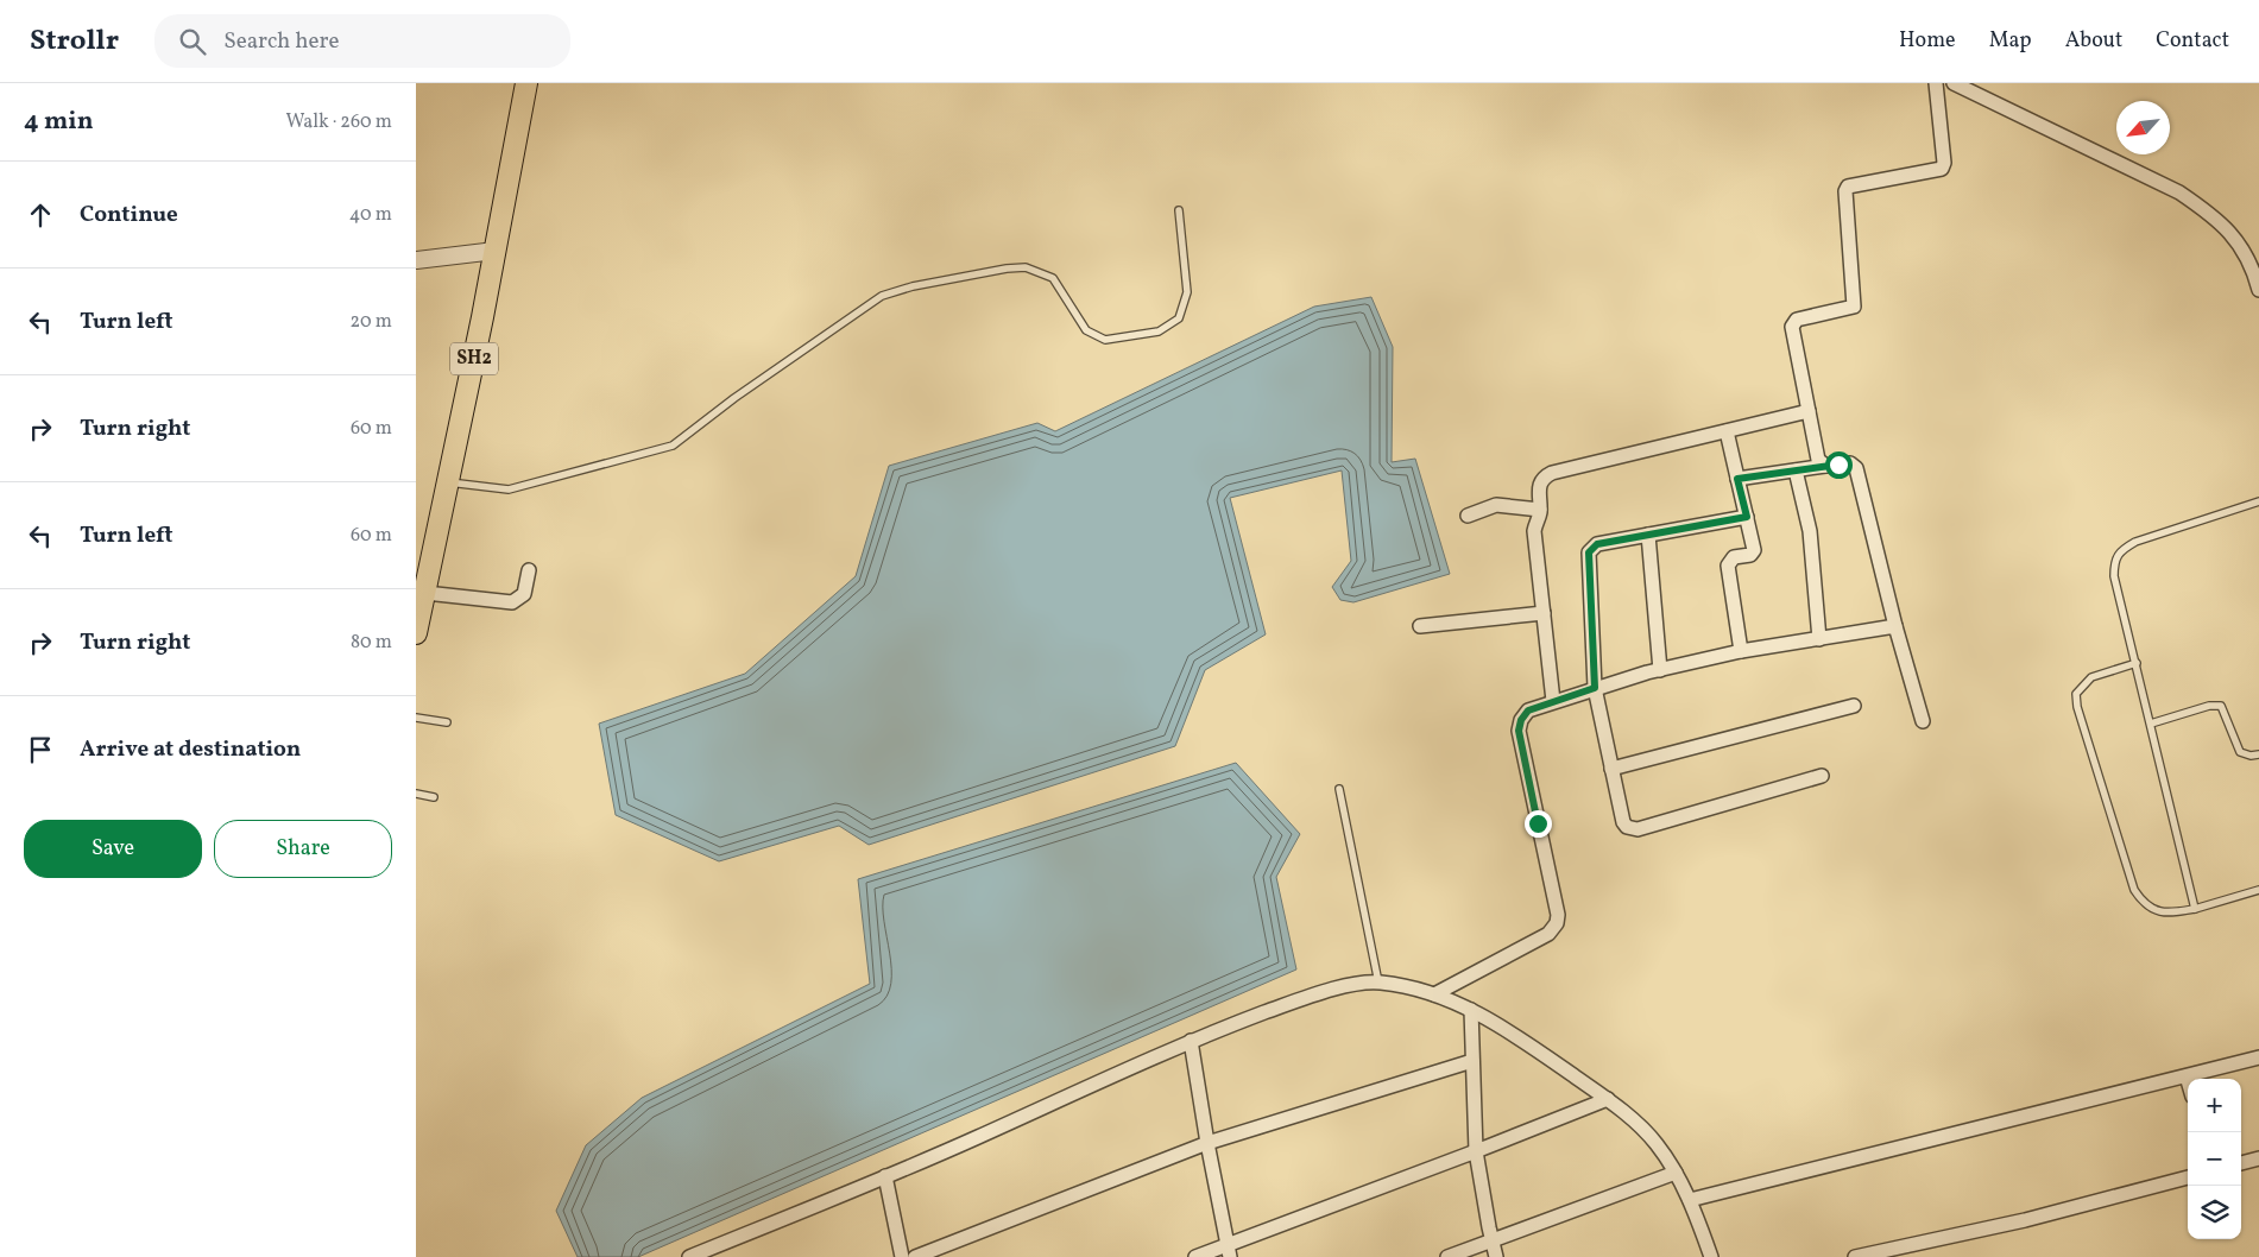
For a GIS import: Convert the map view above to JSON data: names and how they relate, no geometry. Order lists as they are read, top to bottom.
{
  "streets": {
    "main road": ["SH2"]
  },
  "north": "bottom left",
  "page": {
    "header": "Strollr",
    "search": "Search here",
    "nav": [
      "Home",
      "Map",
      "About",
      "Contact"
    ],
    "heading": ["4 min", "Walk · 260 m"],
    "list": [
      ["Continue", "40 m"],
      ["Turn left", "20 m"],
      ["Turn right", "60 m"],
      ["Turn left", "60 m"],
      ["Turn right", "80 m"],
      "Arrive at destination"
    ],
    "buttons": ["Save", "Share"],
    "map_buttons": ["+", "−"]
  }
}
